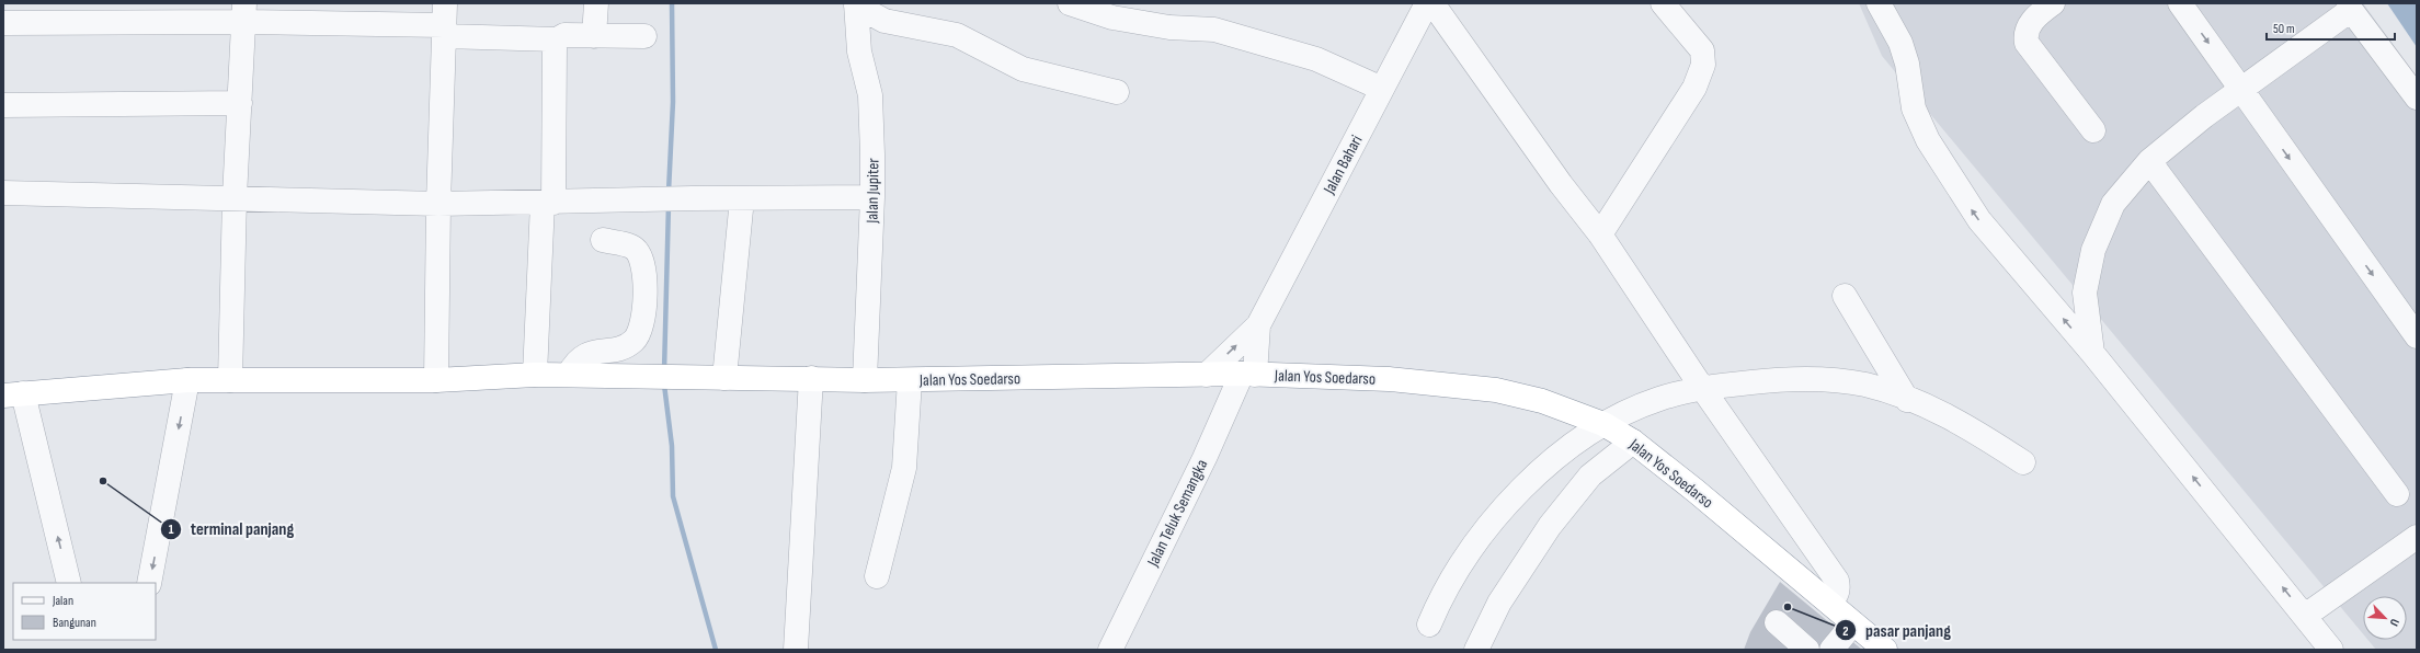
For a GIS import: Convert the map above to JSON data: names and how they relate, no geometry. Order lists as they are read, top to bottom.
{
  "streets": {
    "highway": ["Jalan Yos Soedarso"],
    "street": ["Jalan Bahari", "Jalan Jupiter", "Jalan Teluk Semangka"]
  },
  "crossings": [
    ["Jalan Bahari", "Jalan Yos Soedarso"],
    ["Jalan Bahari", "Jalan Teluk Semangka"],
    ["Jalan Jupiter", "Jalan Yos Soedarso"],
    ["Jalan Yos Soedarso", "Jalan Teluk Semangka"]
  ],
  "places": ["terminal panjang", "pasar panjang"],
  "legend": ["Jalan", "Bangunan"],
  "scale_bar": "50 m",
  "north": "bottom right"
}
